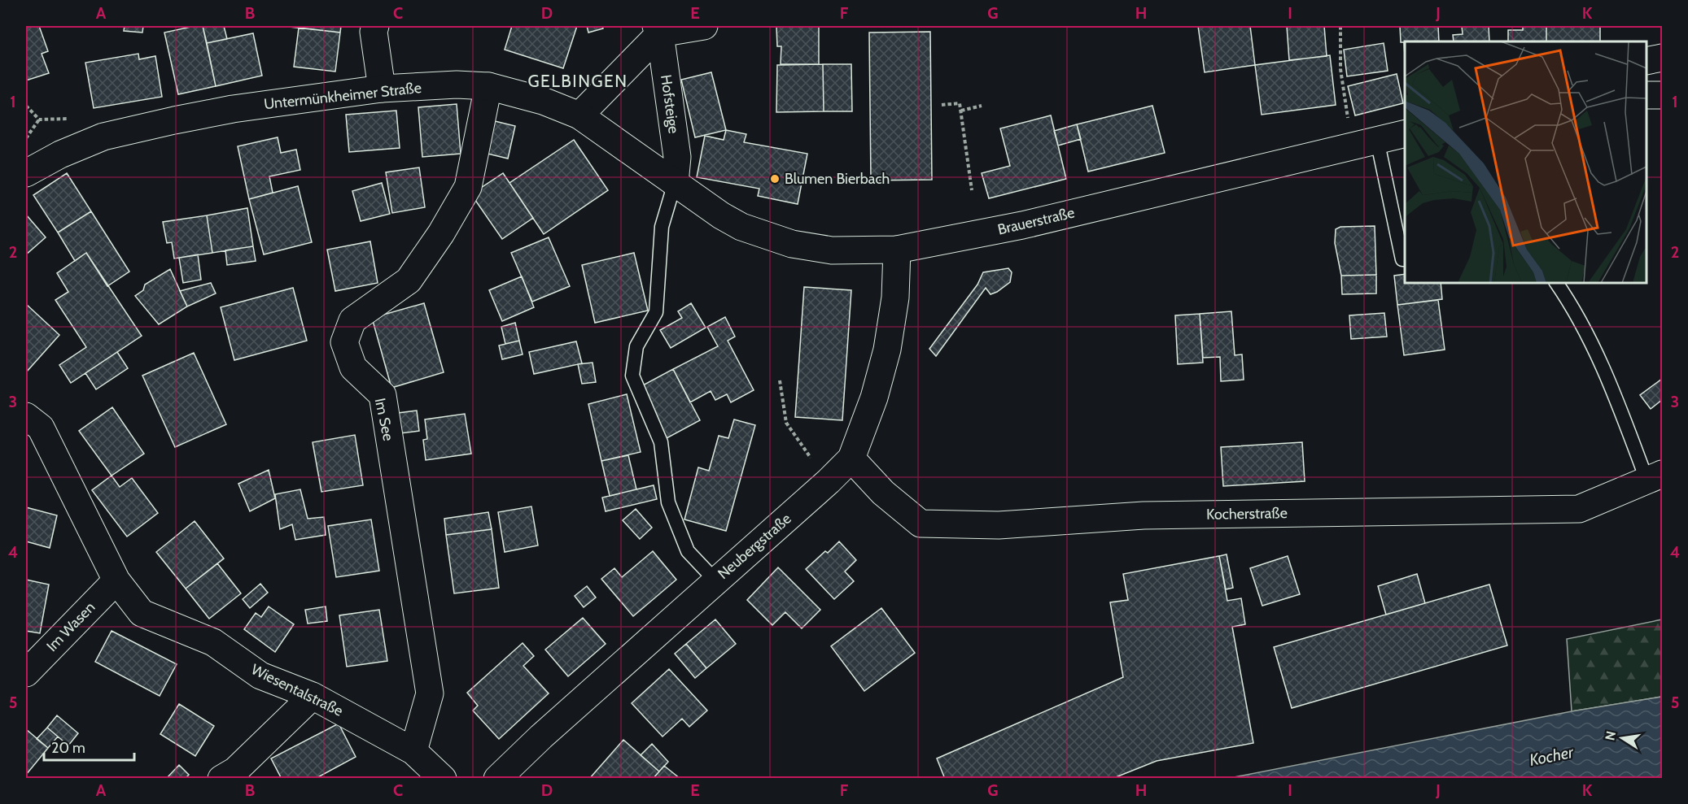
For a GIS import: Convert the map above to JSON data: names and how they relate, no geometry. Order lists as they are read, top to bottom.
{
  "streets": {
    "street": [
      "Untermünkheimer Straße",
      "Hofsteige",
      "Brauerstraße",
      "Im See",
      "Kocherstraße",
      "Neubergstraße",
      "Im Wasen",
      "Wiesentalstraße"
    ]
  },
  "crossings": [
    ["Untermünkheimer Straße", "Hofsteige"],
    ["Untermünkheimer Straße", "Brauerstraße"],
    ["Untermünkheimer Straße", "Im See"],
    ["Hofsteige", "Brauerstraße"],
    ["Brauerstraße", "Neubergstraße"],
    ["Im See", "Wiesentalstraße"],
    ["Kocherstraße", "Neubergstraße"],
    ["Im Wasen", "Wiesentalstraße"]
  ],
  "districts": ["GELBINGEN"],
  "water": ["Kocher"],
  "places": ["Blumen Bierbach"],
  "scale_bar": "20 m",
  "north": "left",
  "grid": {
    "columns": [
      "A",
      "B",
      "C",
      "D",
      "E",
      "F",
      "G",
      "H",
      "I",
      "J",
      "K"
    ],
    "rows": [
      "1",
      "2",
      "3",
      "4",
      "5"
    ]
  }
}
